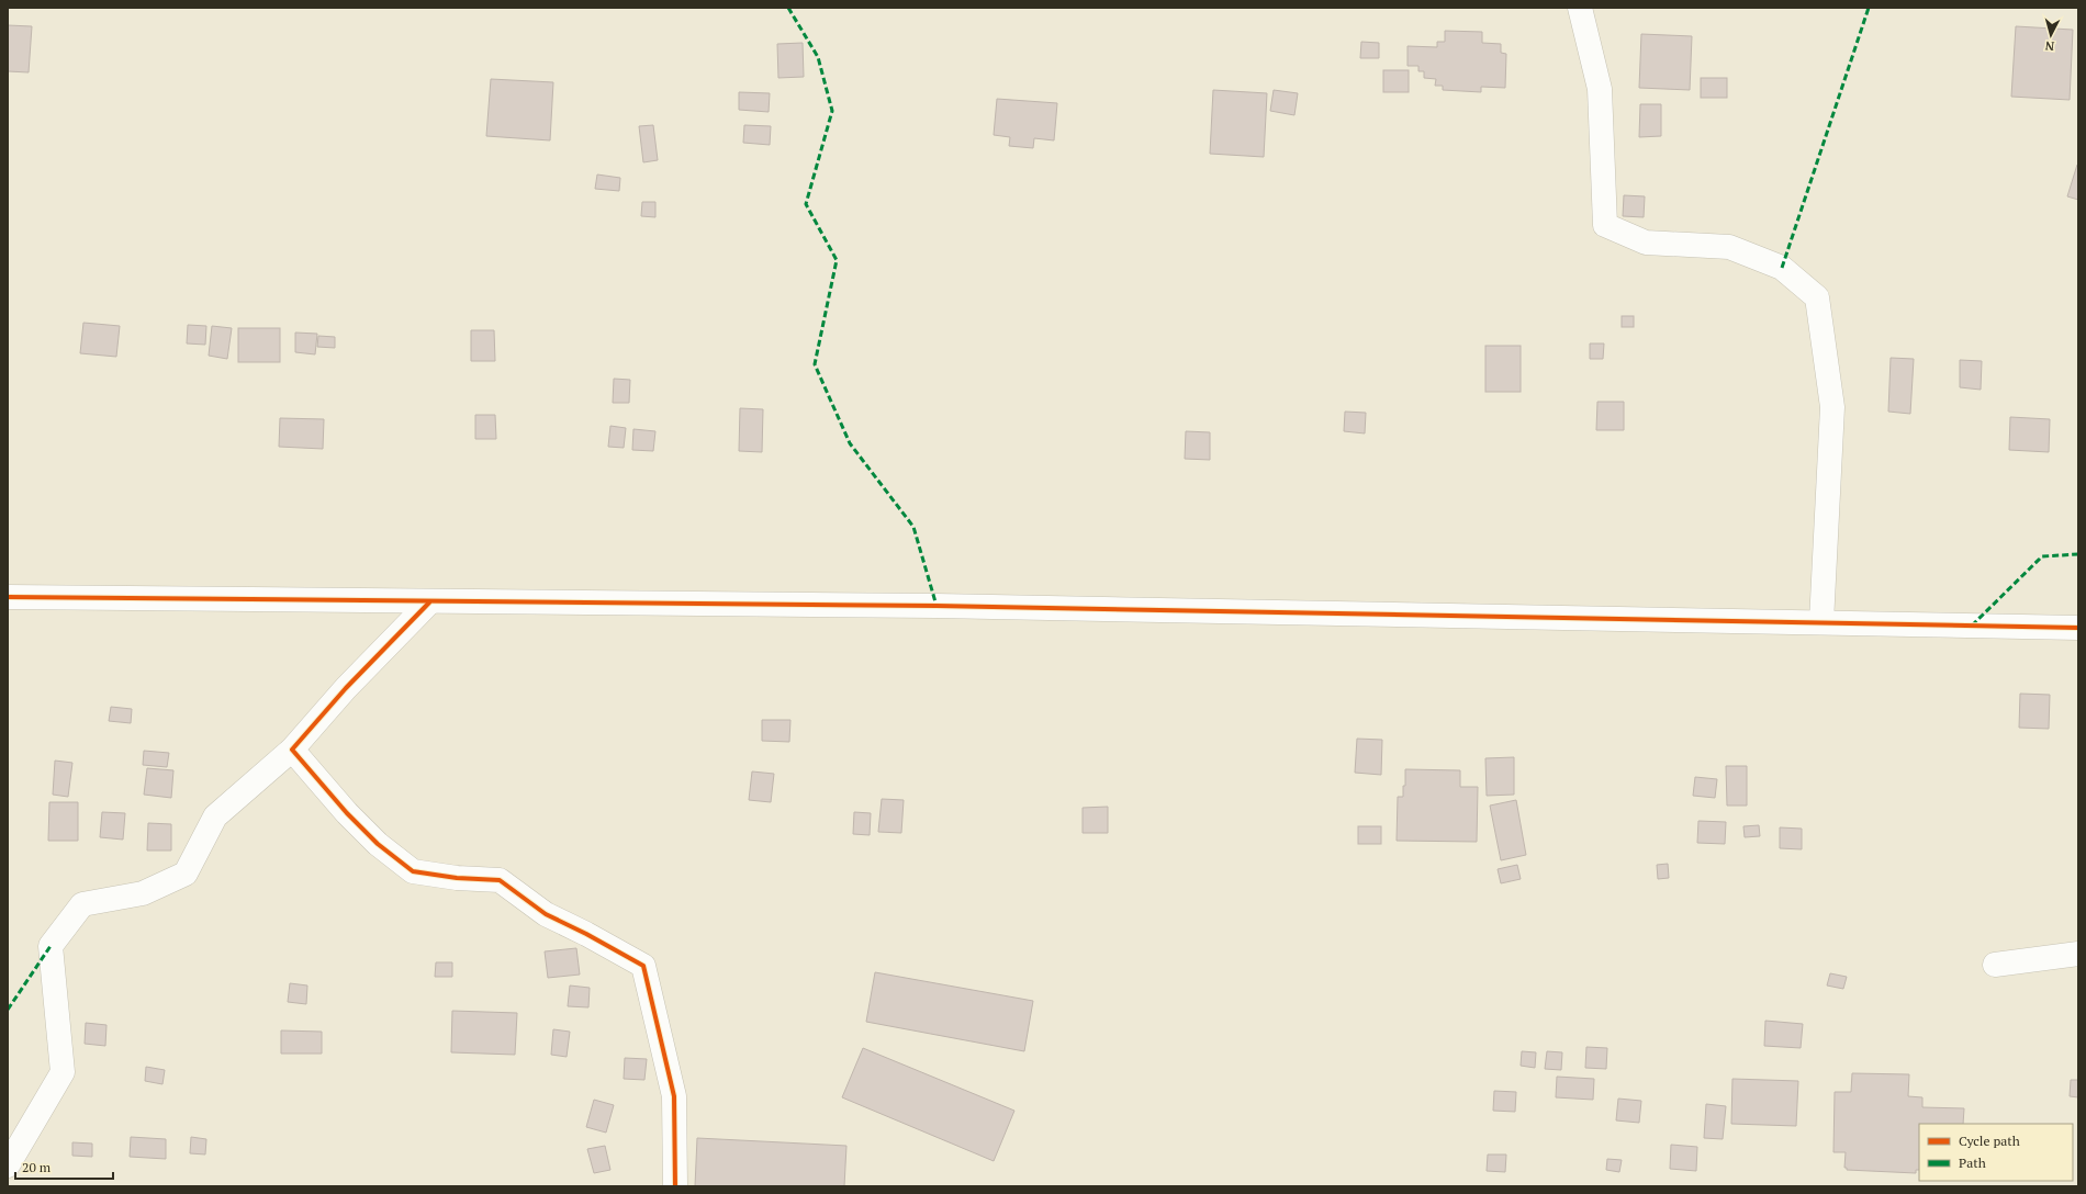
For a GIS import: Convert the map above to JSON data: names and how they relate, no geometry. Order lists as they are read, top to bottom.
{
  "legend": ["Cycle path", "Path"],
  "scale_bar": "20 m",
  "north": "bottom"
}
